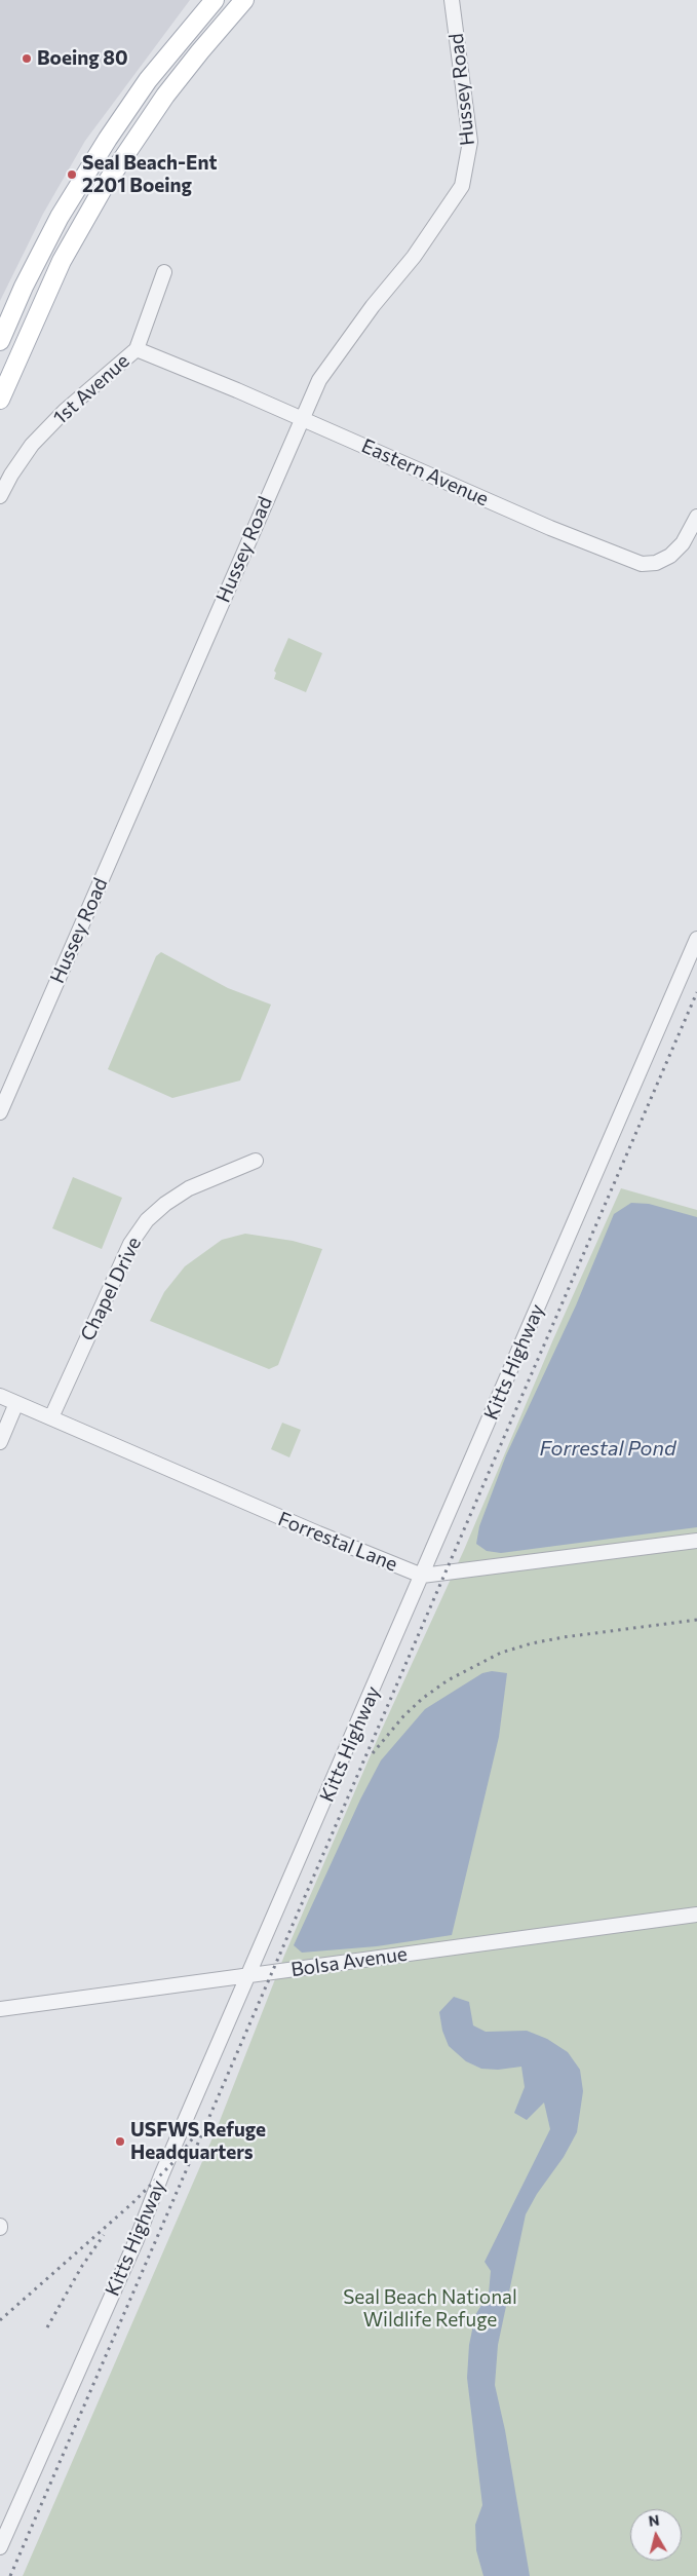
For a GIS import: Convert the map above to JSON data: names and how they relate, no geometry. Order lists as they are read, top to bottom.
{
  "streets": {
    "street": [
      "Hussey Road",
      "1st Avenue",
      "Eastern Avenue",
      "Chapel Drive",
      "Kitts Highway",
      "Forrestal Lane",
      "Bolsa Avenue"
    ]
  },
  "crossings": [
    ["Hussey Road", "Eastern Avenue"],
    ["1st Avenue", "Eastern Avenue"],
    ["Chapel Drive", "Forrestal Lane"],
    ["Kitts Highway", "Forrestal Lane"],
    ["Kitts Highway", "Bolsa Avenue"]
  ],
  "water": ["Forrestal Pond"],
  "parks": ["Seal Beach National Wildlife Refuge"],
  "places": ["Boeing 80", "Seal Beach-Ent 2201 Boeing", "USFWS Refuge Headquarters"],
  "north": "top"
}
